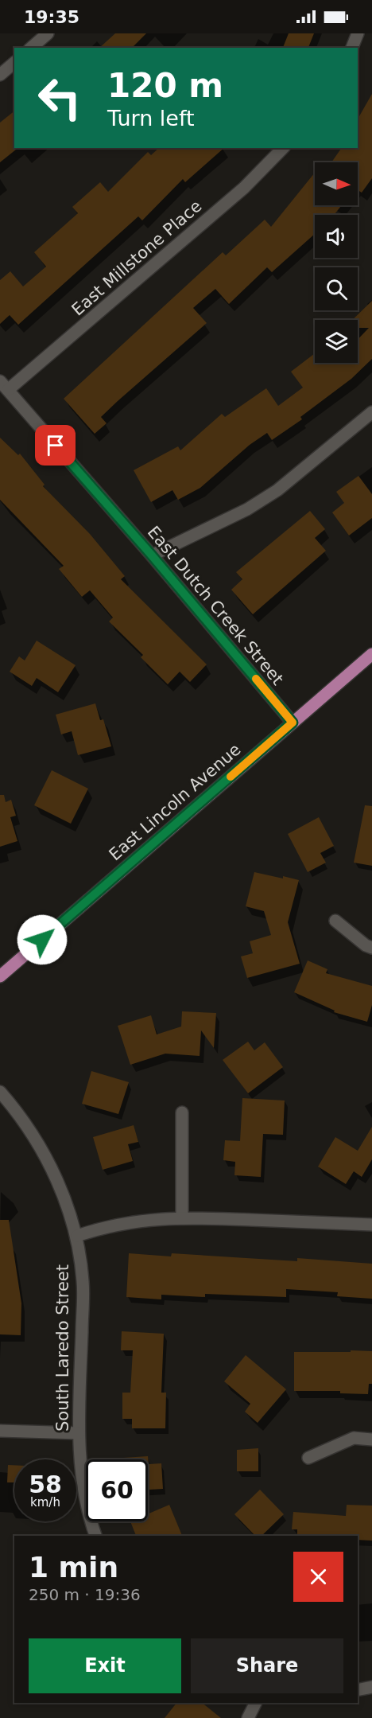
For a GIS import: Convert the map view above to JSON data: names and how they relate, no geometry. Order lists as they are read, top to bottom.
{
  "streets": {
    "main road": ["East Lincoln Avenue"],
    "street": ["East Millstone Place", "East Dutch Creek Street", "South Laredo Street"]
  },
  "crossings": [
    ["East Millstone Place", "East Dutch Creek Street"],
    ["East Dutch Creek Street", "East Lincoln Avenue"]
  ],
  "north": "right",
  "page": {
    "status": "19:35",
    "turn": ["120 m", "Turn left"],
    "speed": "58 km/h",
    "limit": "60",
    "heading": ["1 min", "250 m · 19:36"],
    "buttons": ["Exit", "Share"]
  }
}
